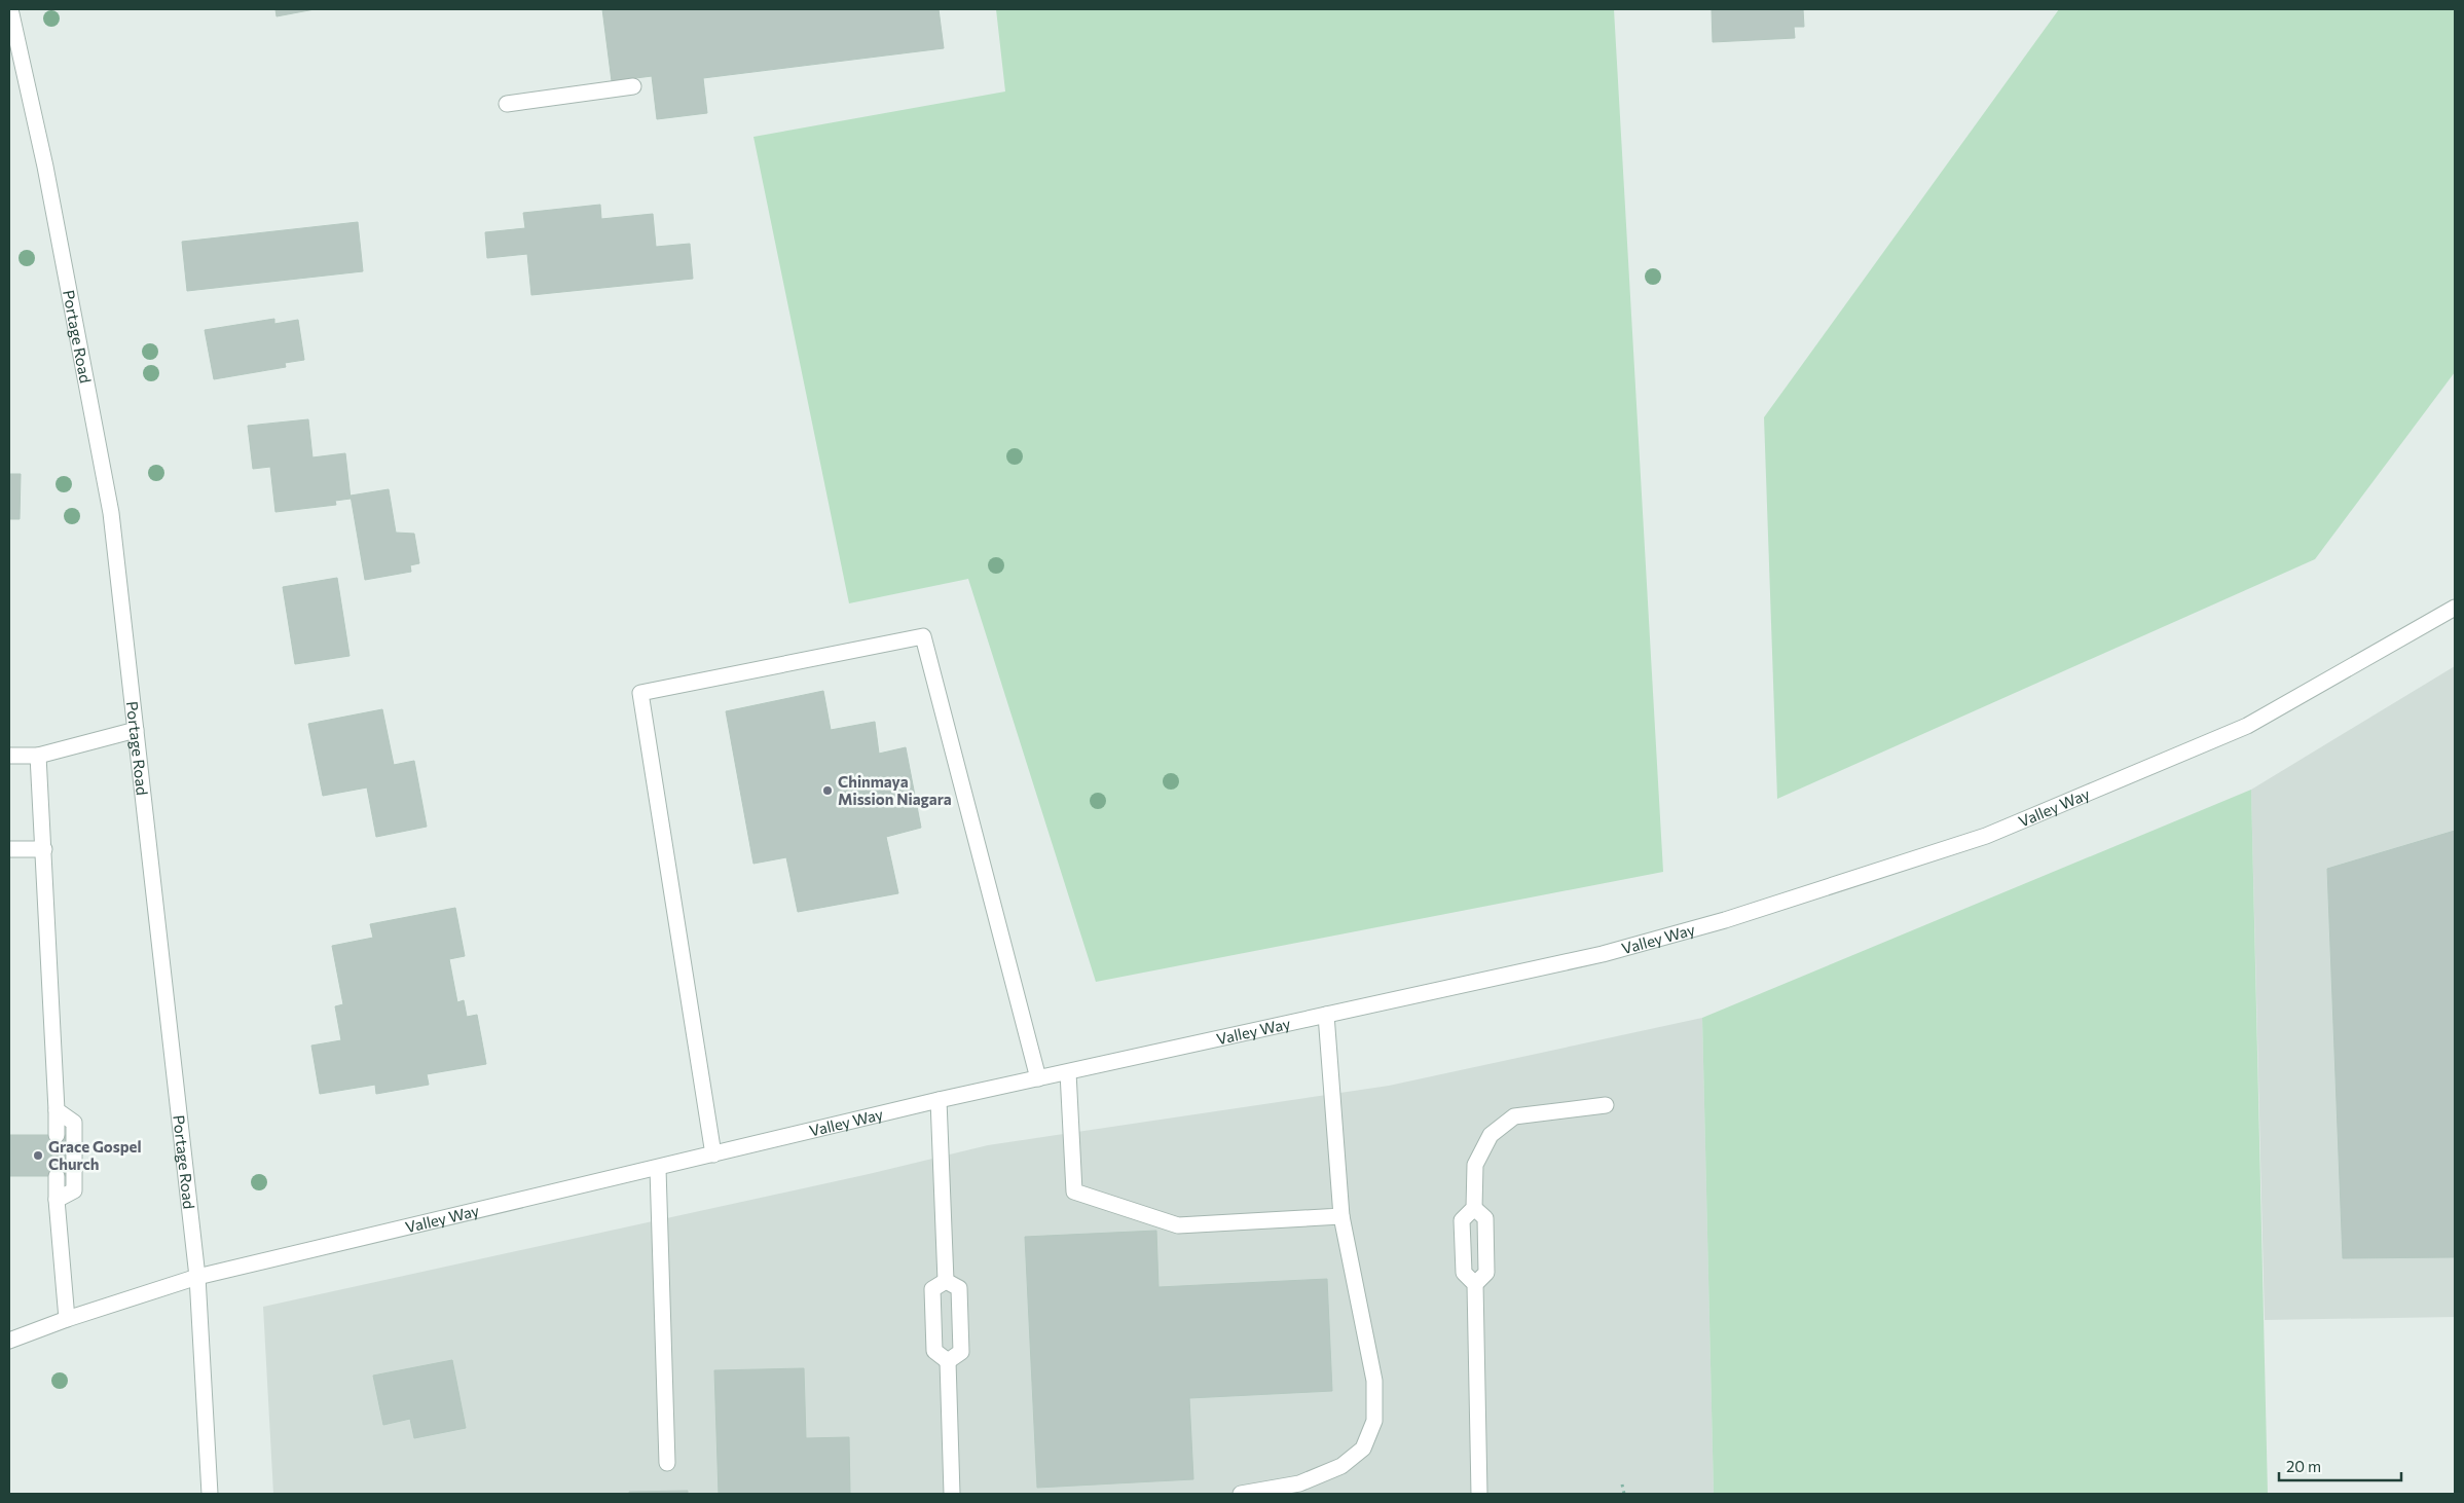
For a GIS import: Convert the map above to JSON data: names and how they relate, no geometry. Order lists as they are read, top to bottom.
{
  "streets": {
    "street": ["Portage Road", "Valley Way"]
  },
  "crossings": [
    ["Portage Road", "Valley Way"]
  ],
  "places": ["Chinmaya Mission Niagara", "Grace Gospel Church"],
  "scale_bar": "20 m"
}
